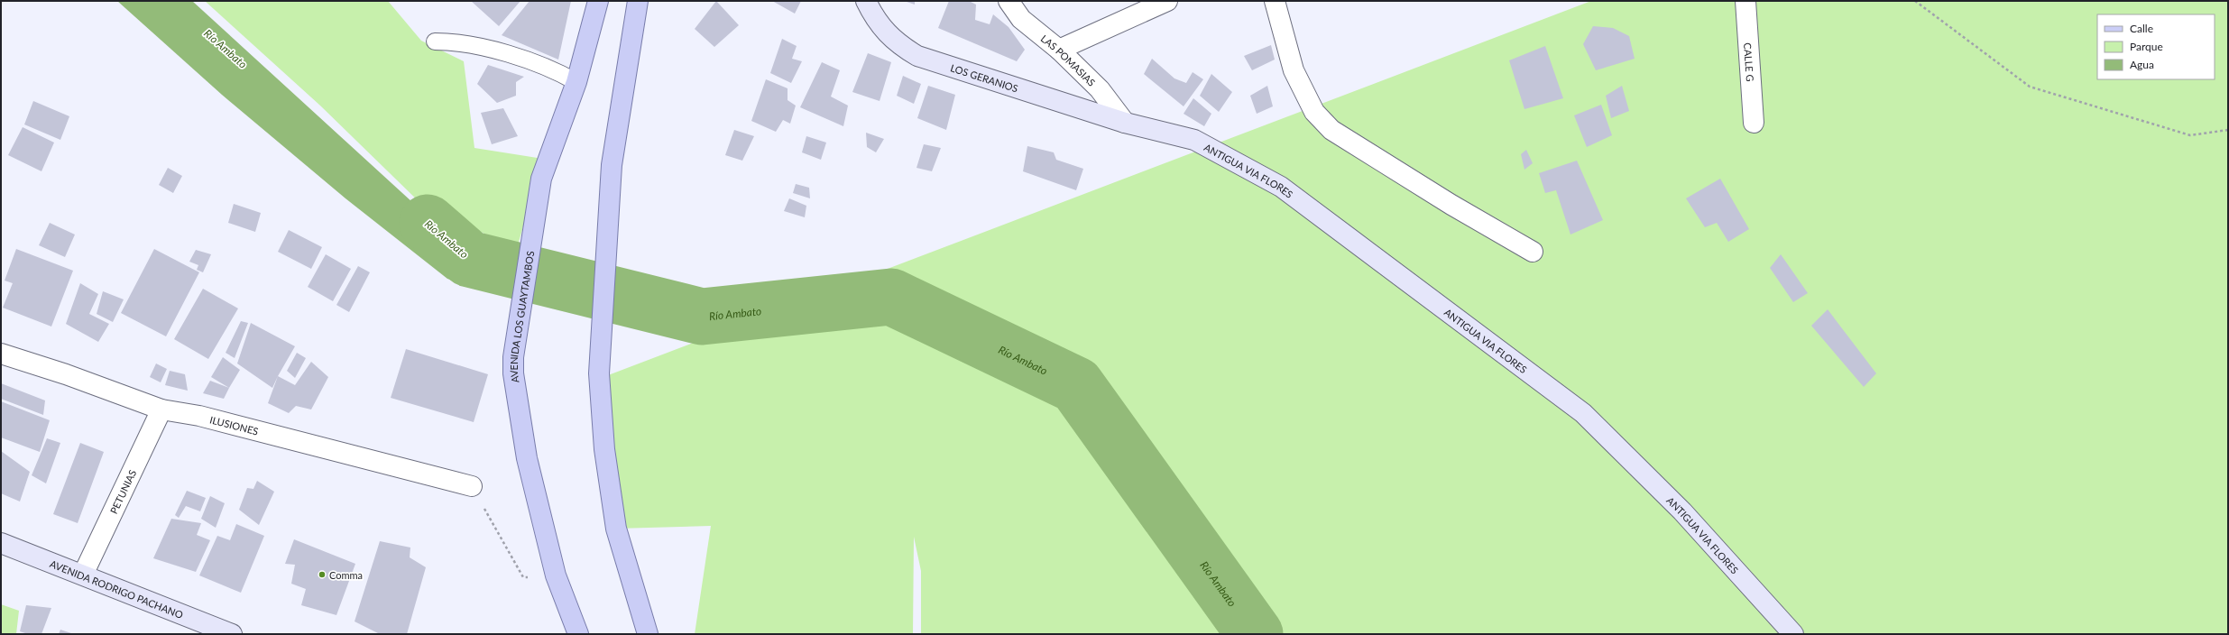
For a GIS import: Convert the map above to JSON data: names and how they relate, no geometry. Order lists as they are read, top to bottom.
{
  "streets": {
    "main road": ["AVENIDA LOS GUAYTAMBOS"],
    "street": [
      "LAS POMASIAS",
      "CALLE G",
      "LOS GERANIOS",
      "ANTIGUA VIA FLORES",
      "ILUSIONES",
      "PETUNIAS",
      "AVENIDA RODRIGO PACHANO"
    ]
  },
  "crossings": [
    ["LAS POMASIAS", "LOS GERANIOS"],
    ["LAS POMASIAS", "ANTIGUA VIA FLORES"],
    ["LOS GERANIOS", "ANTIGUA VIA FLORES"],
    ["ILUSIONES", "PETUNIAS"],
    ["PETUNIAS", "AVENIDA RODRIGO PACHANO"]
  ],
  "water": ["Río Ambato"],
  "places": ["Comma"],
  "legend": ["Calle", "Parque", "Agua"]
}
